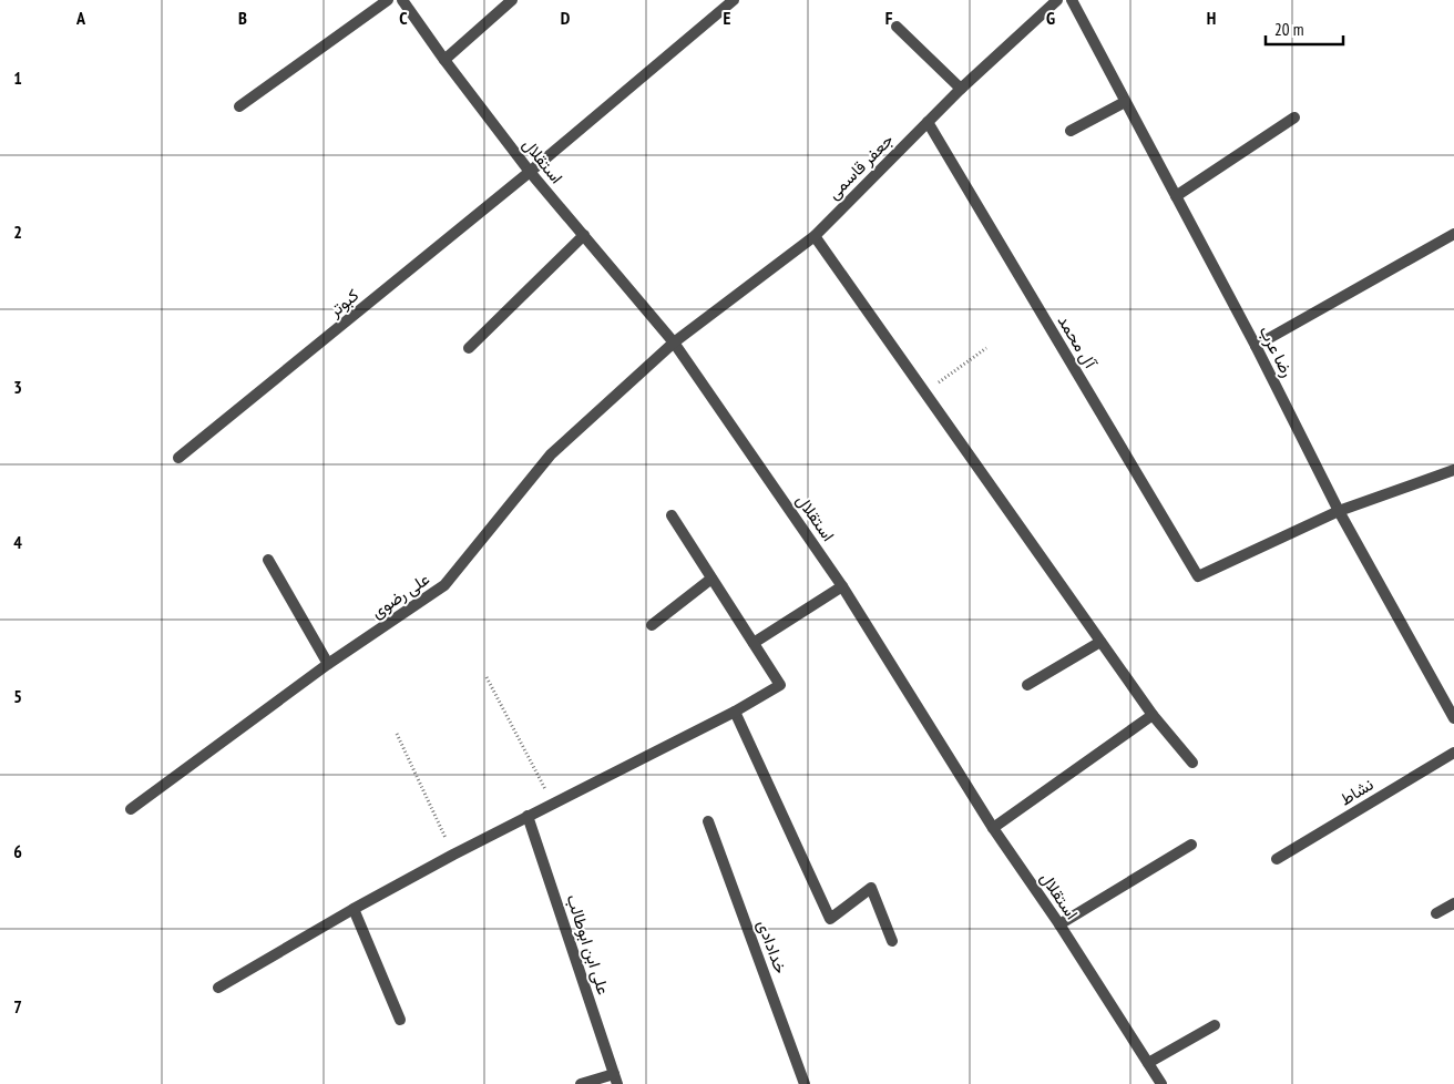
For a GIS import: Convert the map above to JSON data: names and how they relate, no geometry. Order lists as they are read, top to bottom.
{
  "streets": {
    "street": [
      "استقلال",
      "جعفر قاسمی",
      "کبوتر",
      "آل محمد",
      "رضا عرب",
      "علی رضوی",
      "نشاط",
      "علی ابن ابوطالب",
      "خدادادی"
    ]
  },
  "crossings": [
    ["استقلال", "جعفر قاسمی"],
    ["استقلال", "کبوتر"],
    ["استقلال", "علی رضوی"],
    ["جعفر قاسمی", "آل محمد"],
    ["جعفر قاسمی", "علی رضوی"],
    ["آل محمد", "رضا عرب"]
  ],
  "scale_bar": "20 m",
  "grid": {
    "columns": [
      "A",
      "B",
      "C",
      "D",
      "E",
      "F",
      "G",
      "H"
    ],
    "rows": [
      "1",
      "2",
      "3",
      "4",
      "5",
      "6",
      "7"
    ]
  }
}
